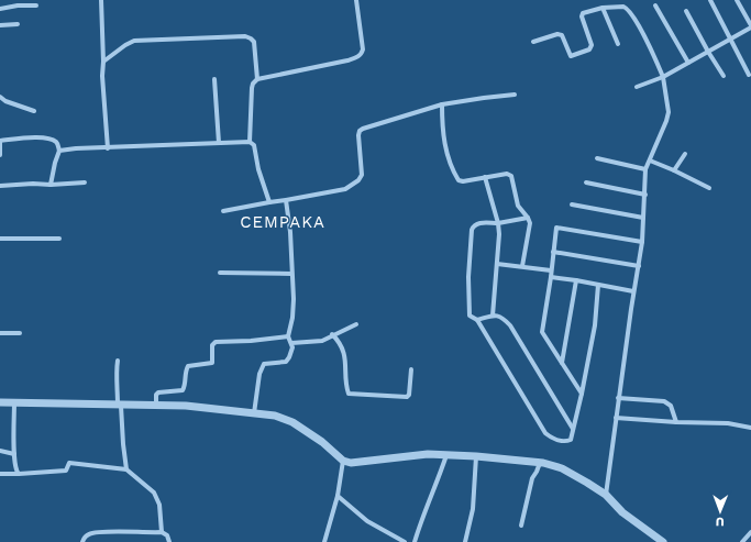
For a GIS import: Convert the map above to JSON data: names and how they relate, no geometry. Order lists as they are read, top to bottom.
{
  "districts": ["CEMPAKA"],
  "north": "bottom"
}
